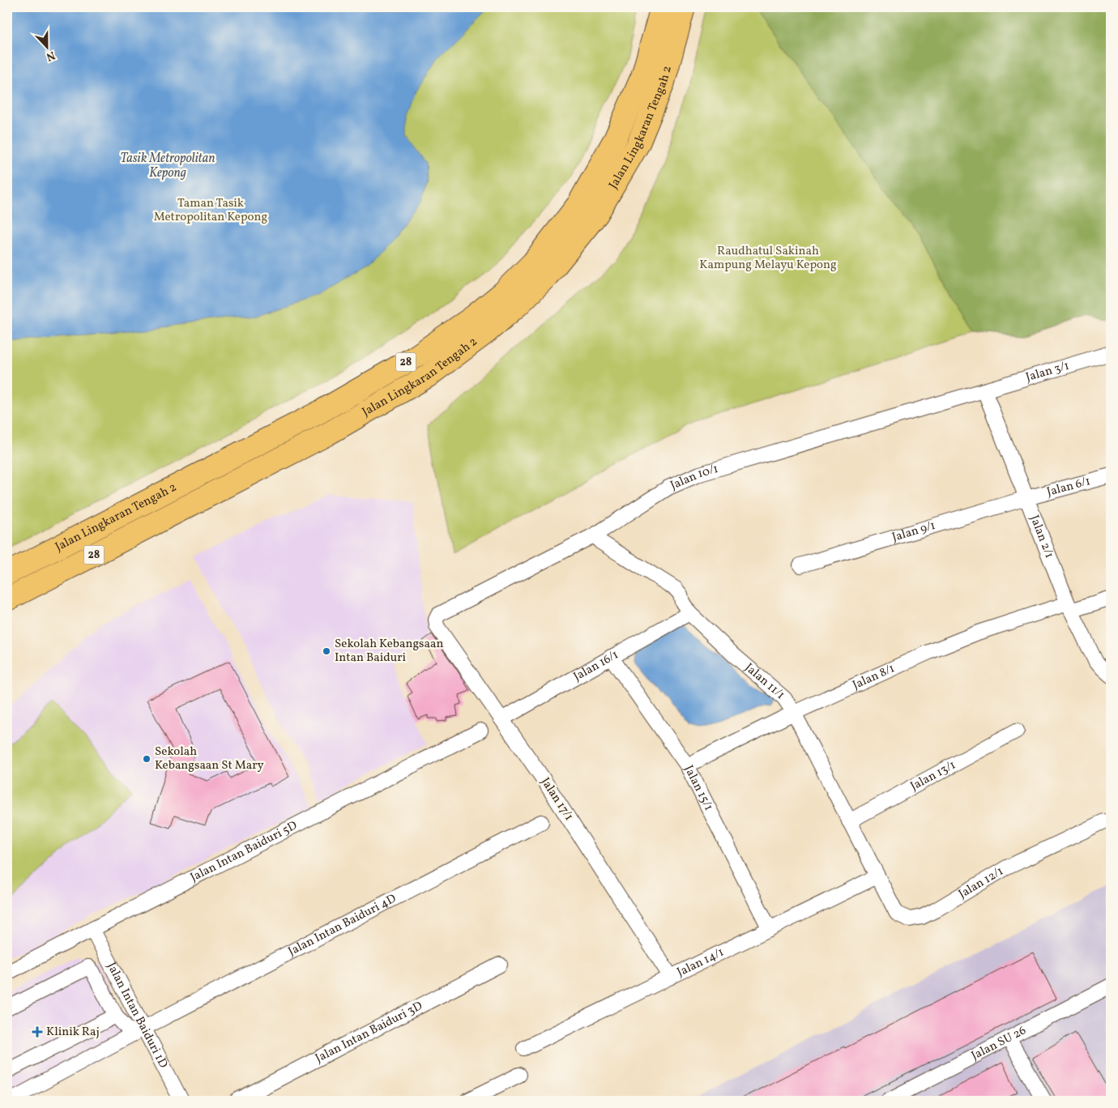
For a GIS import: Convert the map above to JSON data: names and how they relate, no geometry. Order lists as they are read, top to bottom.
{
  "streets": {
    "highway": ["Jalan Lingkaran Tengah 2", "28"],
    "street": [
      "Jalan 3/1",
      "Jalan 10/1",
      "Jalan 6/1",
      "Jalan 9/1",
      "Jalan 2/1",
      "Jalan 16/1",
      "Jalan 8/1",
      "Jalan 11/1",
      "Jalan 13/1",
      "Jalan 15/1",
      "Jalan 17/1",
      "Jalan Intan Baiduri 5D",
      "Jalan 12/1",
      "Jalan Intan Baiduri 4D",
      "Jalan 14/1",
      "Jalan Intan Baiduri 1D",
      "Jalan Intan Baiduri 3D",
      "Jalan SU 26"
    ]
  },
  "crossings": [
    ["Jalan 3/1", "Jalan 10/1"],
    ["Jalan 3/1", "Jalan 2/1"],
    ["Jalan 10/1", "Jalan 2/1"],
    ["Jalan 10/1", "Jalan 11/1"],
    ["Jalan 10/1", "Jalan 17/1"],
    ["Jalan 6/1", "Jalan 9/1"],
    ["Jalan 6/1", "Jalan 2/1"],
    ["Jalan 9/1", "Jalan 2/1"],
    ["Jalan 2/1", "Jalan 8/1"],
    ["Jalan 16/1", "Jalan 11/1"],
    ["Jalan 16/1", "Jalan 15/1"],
    ["Jalan 16/1", "Jalan 17/1"],
    ["Jalan 8/1", "Jalan 11/1"],
    ["Jalan 8/1", "Jalan 15/1"],
    ["Jalan 11/1", "Jalan 13/1"],
    ["Jalan 11/1", "Jalan 12/1"],
    ["Jalan 11/1", "Jalan 14/1"],
    ["Jalan 15/1", "Jalan 14/1"],
    ["Jalan 17/1", "Jalan 14/1"],
    ["Jalan Intan Baiduri 5D", "Jalan Intan Baiduri 1D"],
    ["Jalan 12/1", "Jalan 14/1"],
    ["Jalan Intan Baiduri 4D", "Jalan Intan Baiduri 1D"]
  ],
  "water": ["Tasik Metropolitan Kepong"],
  "parks": ["Taman Tasik Metropolitan Kepong", "Raudhatul Sakinah Kampung Melayu Kepong"],
  "places": {
    "other": ["Sekolah Kebangsaan Intan Baiduri", "Sekolah Kebangsaan St Mary"],
    "health": ["Klinik Raj"]
  },
  "north": "bottom"
}
